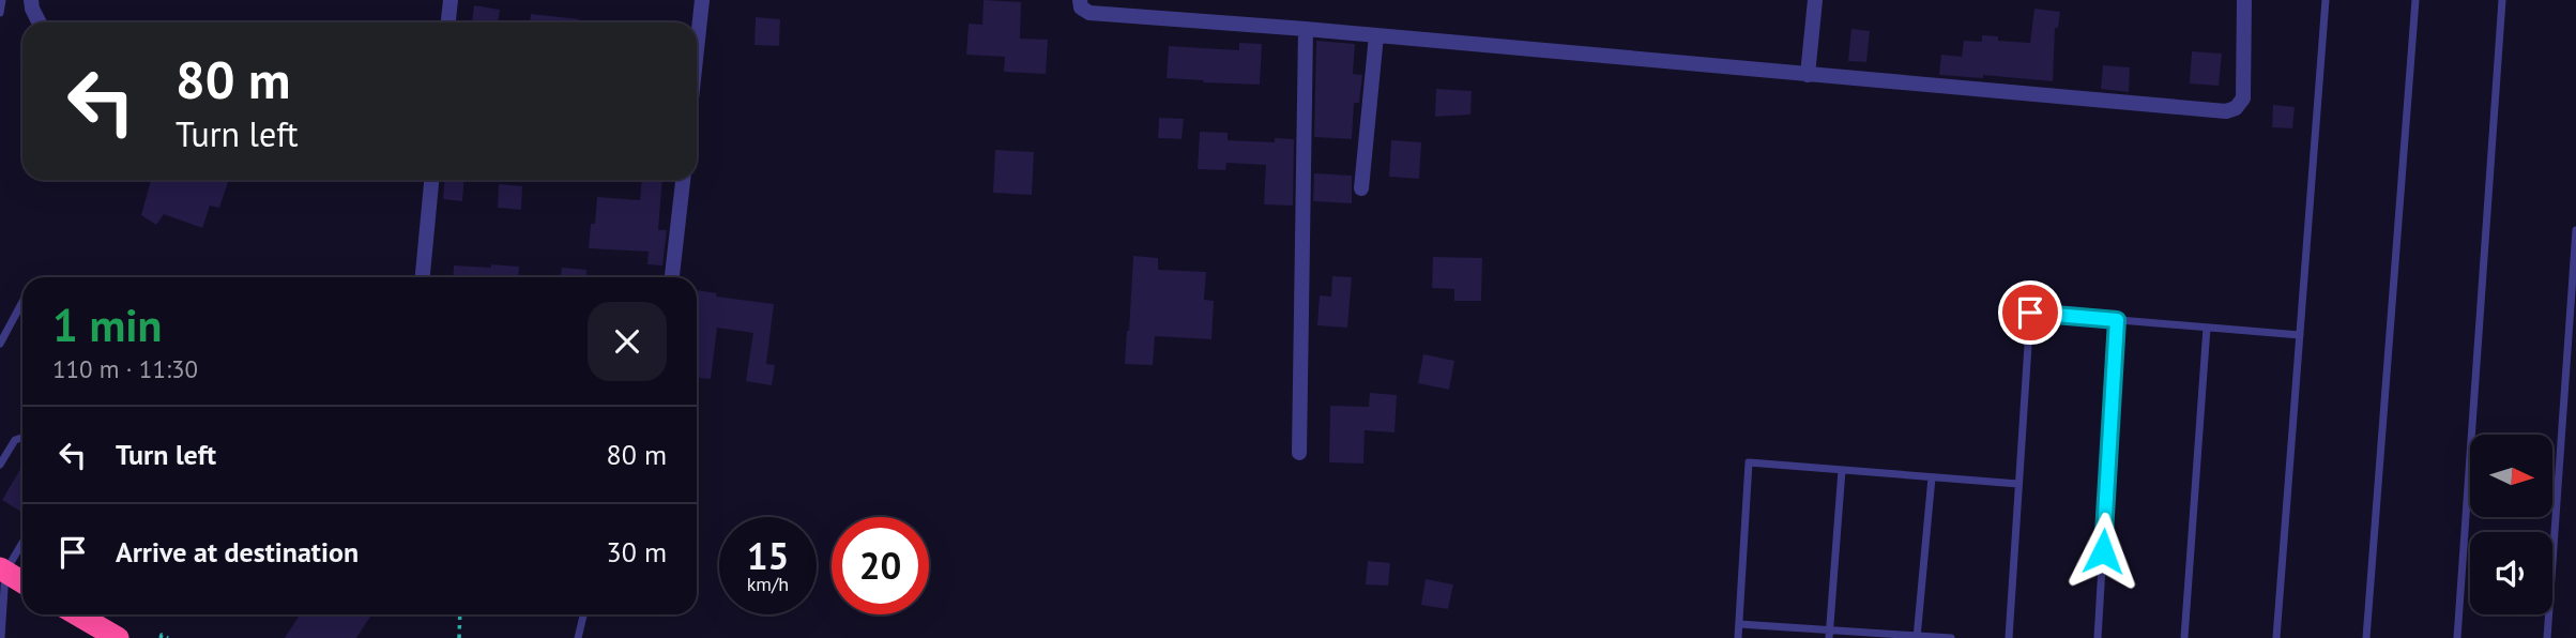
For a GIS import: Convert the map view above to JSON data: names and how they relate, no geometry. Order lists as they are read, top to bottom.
{
  "north": "right",
  "page": {
    "turn": ["80 m", "Turn left"],
    "heading": ["1 min", "110 m · 11:30"],
    "list": [
      {
        "name": "Turn left",
        "value": "80 m"
      },
      {
        "name": "Arrive at destination",
        "value": "30 m"
      }
    ],
    "speed": "15 km/h",
    "limit": "20"
  }
}
